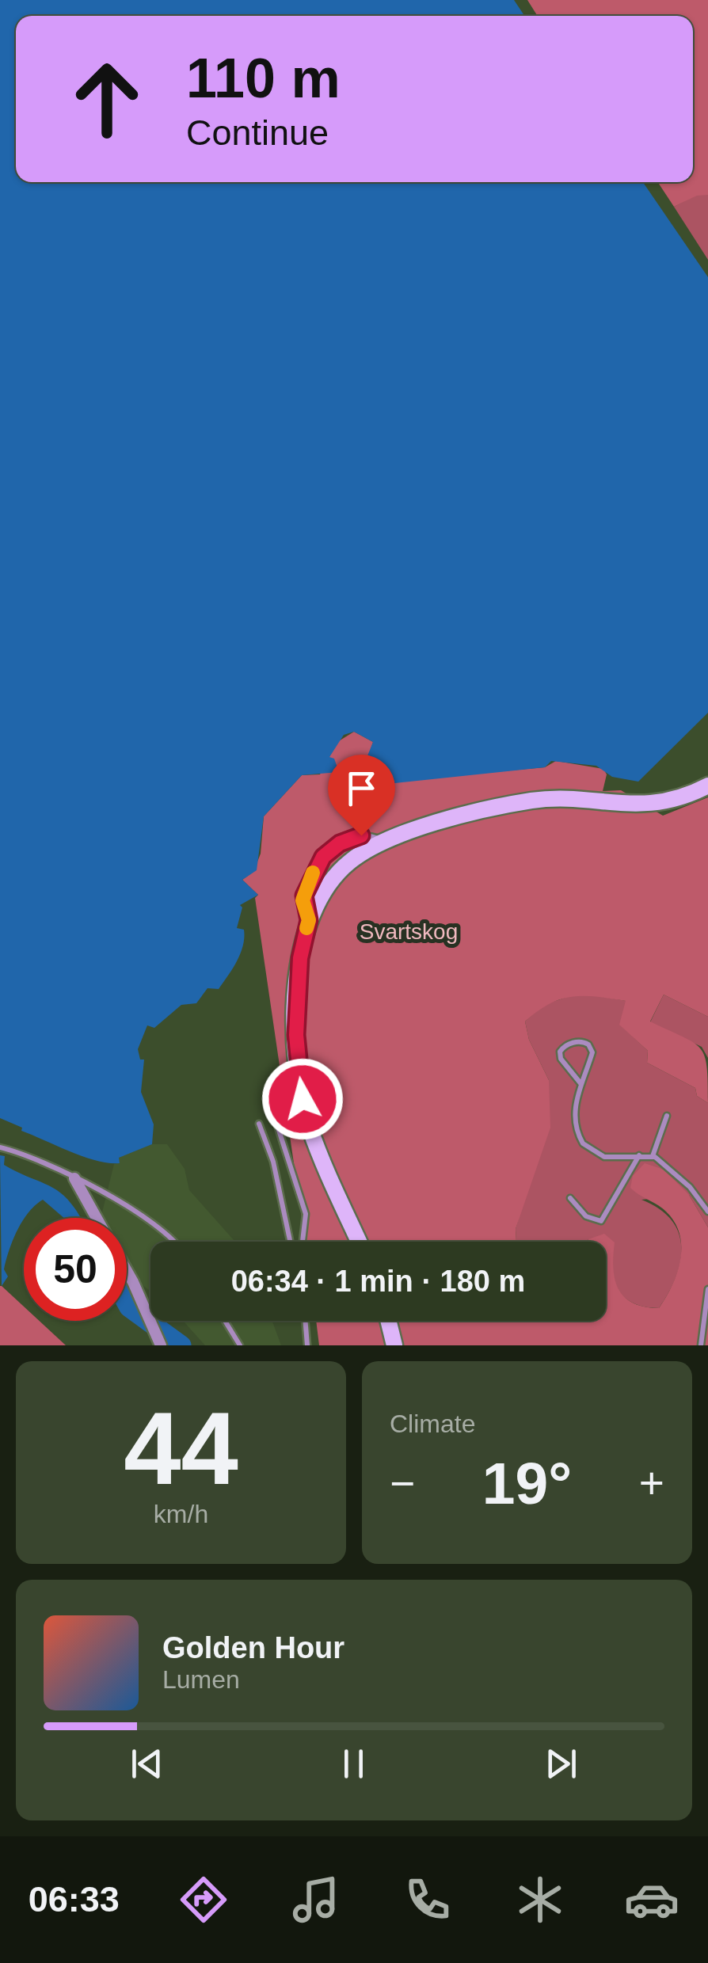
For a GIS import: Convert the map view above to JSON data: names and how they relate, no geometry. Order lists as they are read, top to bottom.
{
  "parks": ["Svartskog"],
  "page": {
    "turn": ["110 m", "Continue"],
    "limit": "50",
    "trip": "06:34 · 1 min · 180 m",
    "tile": [
      ["44", "km/h"],
      "Climate"
    ],
    "heat": ["−", "19°", "+"],
    "song": ["Golden Hour", "Lumen"],
    "tabs": "06:33"
  }
}
